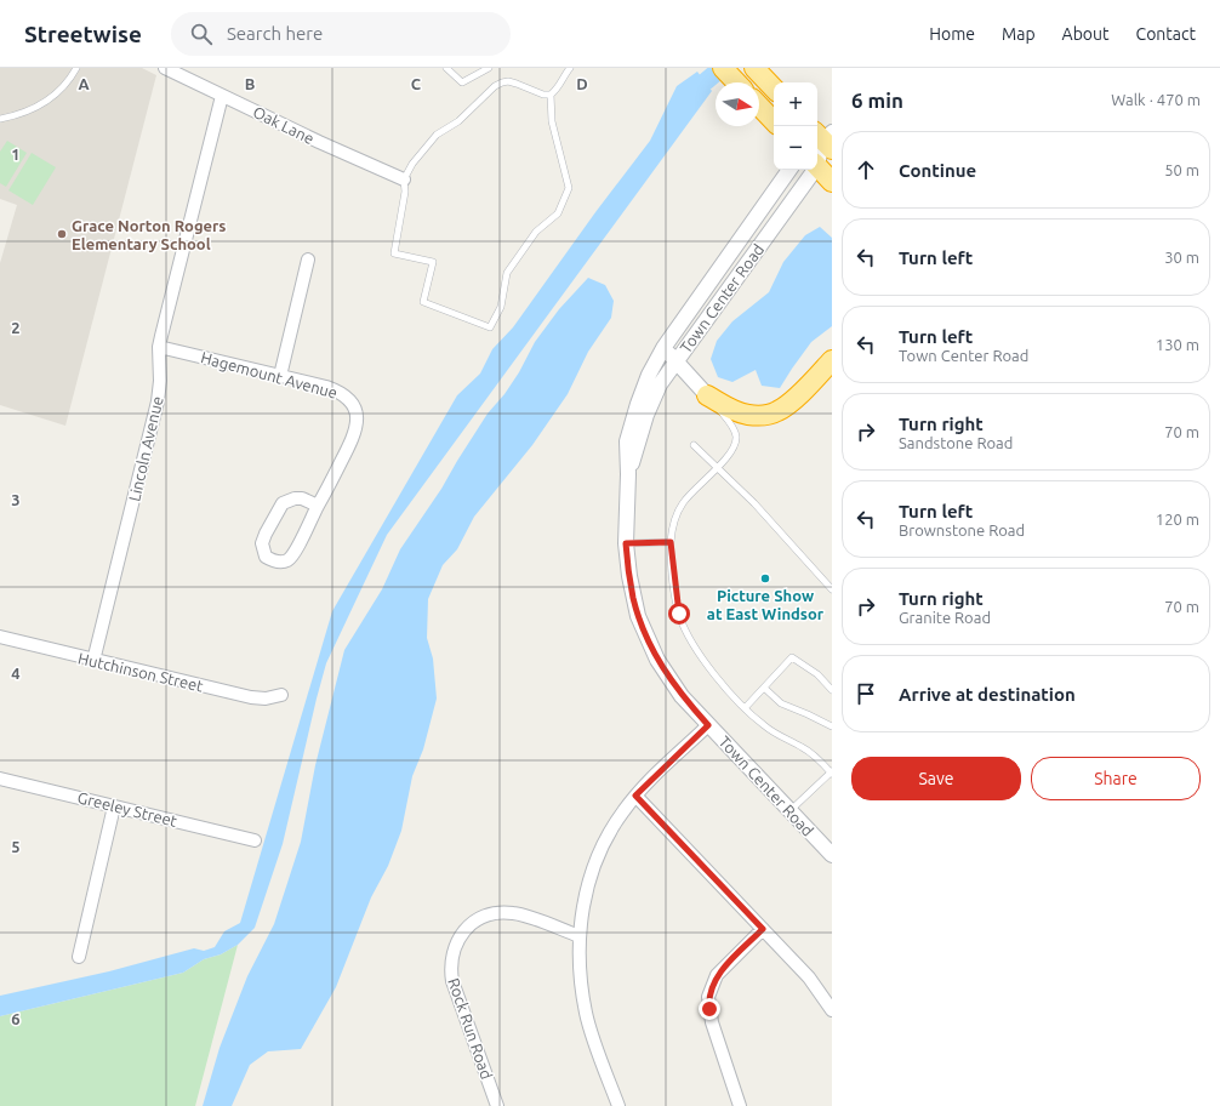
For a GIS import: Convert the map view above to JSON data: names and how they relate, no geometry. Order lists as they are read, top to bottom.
{
  "streets": {
    "street": [
      "Oak Lane",
      "Town Center Road",
      "Hagemount Avenue",
      "Lincoln Avenue",
      "Hutchinson Street",
      "Greeley Street",
      "Rock Run Road"
    ]
  },
  "crossings": [
    ["Oak Lane", "Lincoln Avenue"],
    ["Hagemount Avenue", "Lincoln Avenue"],
    ["Lincoln Avenue", "Hutchinson Street"]
  ],
  "places": ["Grace Norton Rogers Elementary School", "Picture Show at East Windsor"],
  "north": "right",
  "page": {
    "header": "Streetwise",
    "search": "Search here",
    "nav": [
      "Home",
      "Map",
      "About",
      "Contact"
    ],
    "heading": ["6 min", "Walk · 470 m"],
    "map_buttons": ["+", "−"],
    "list": [
      ["Continue", "50 m"],
      ["Turn left", "30 m"],
      ["Turn left", "Town Center Road", "130 m"],
      ["Turn right", "Sandstone Road", "70 m"],
      ["Turn left", "Brownstone Road", "120 m"],
      ["Turn right", "Granite Road", "70 m"],
      "Arrive at destination"
    ],
    "buttons": ["Save", "Share"]
  },
  "grid": {
    "columns": [
      "A",
      "B",
      "C",
      "D"
    ],
    "rows": [
      "1",
      "2",
      "3",
      "4",
      "5",
      "6"
    ]
  }
}
